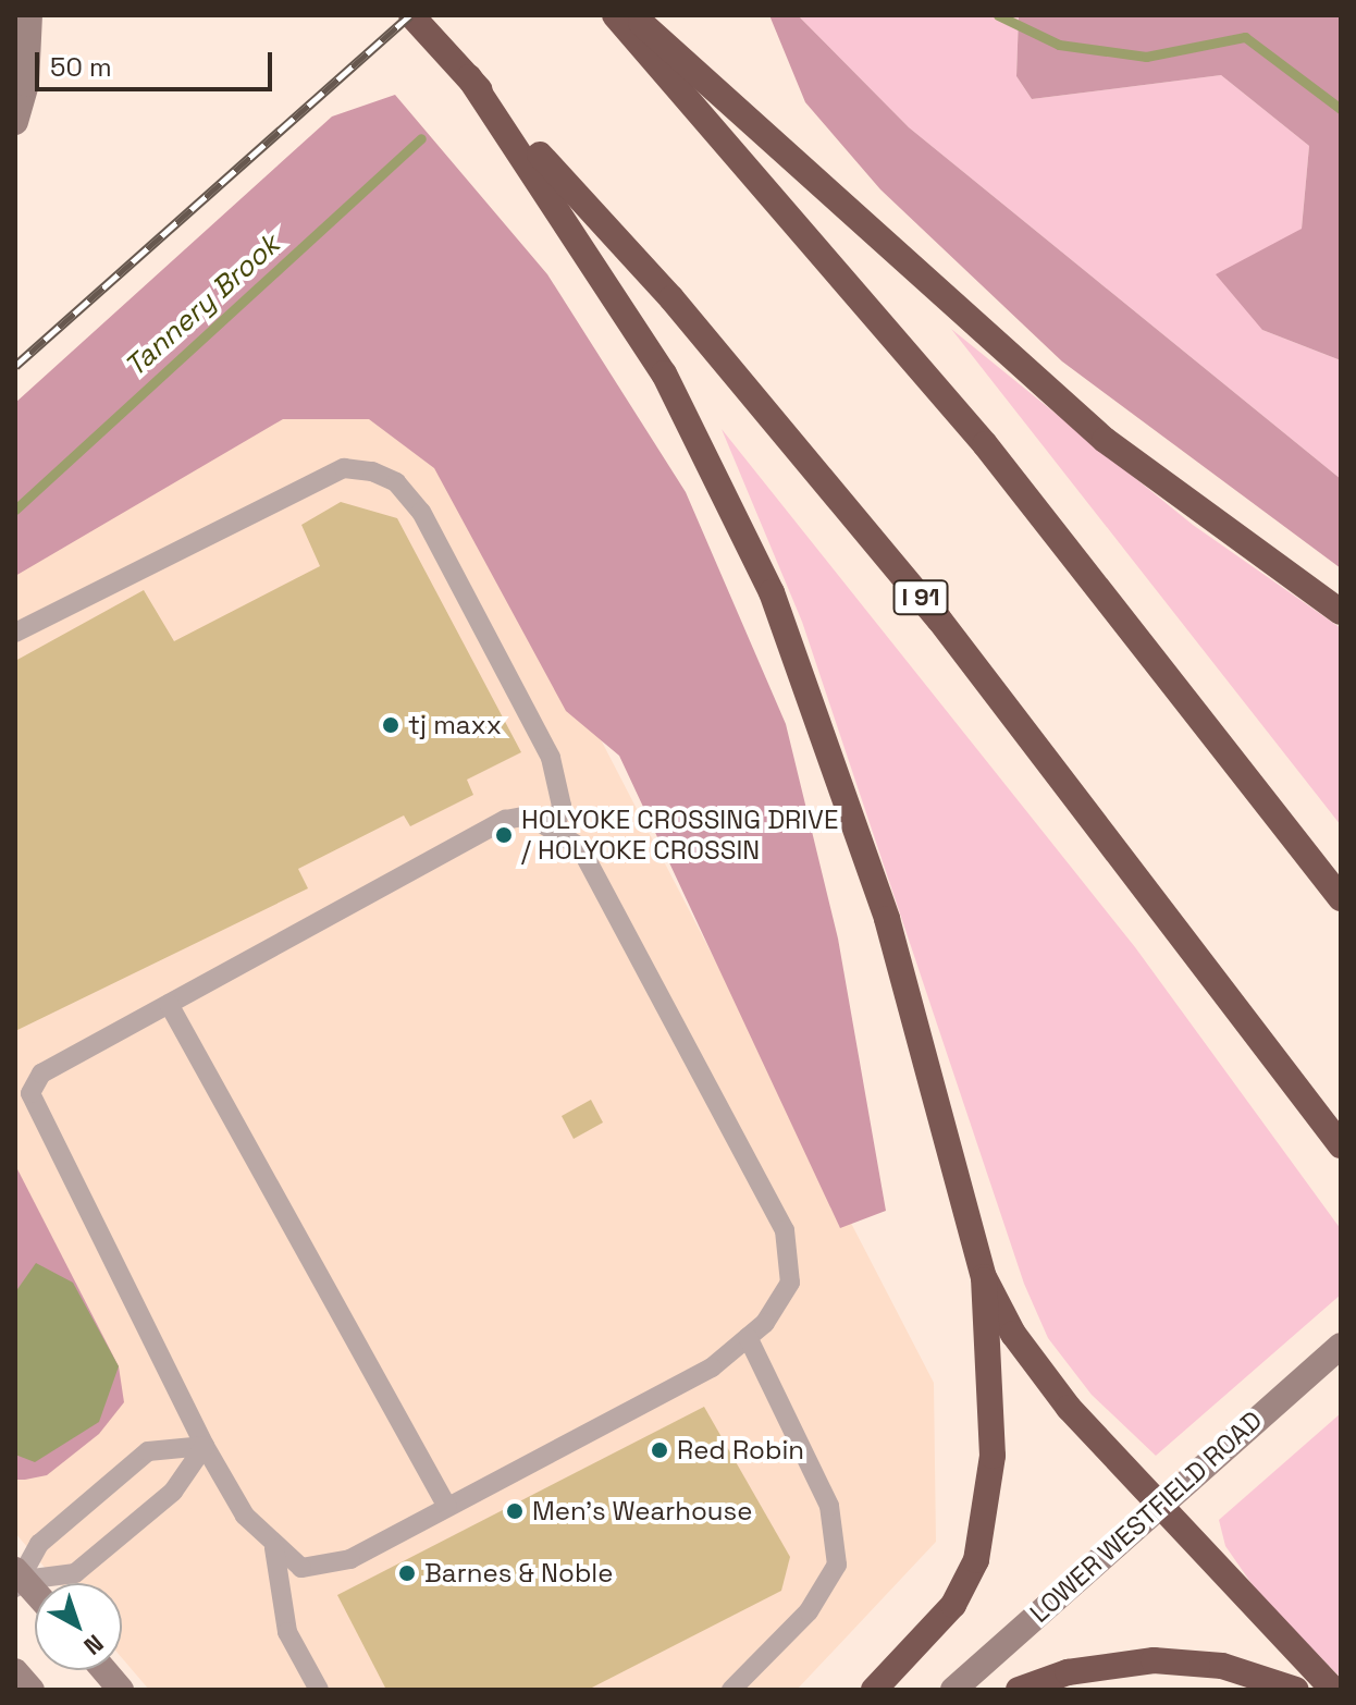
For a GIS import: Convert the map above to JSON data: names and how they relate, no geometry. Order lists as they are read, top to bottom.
{
  "streets": {
    "highway": ["I 91"],
    "main road": ["LOWER WESTFIELD ROAD"]
  },
  "water": ["Tannery Brook"],
  "places": [
    "tj maxx",
    "HOLYOKE CROSSING DRIVE / HOLYOKE CROSSIN",
    "Red Robin",
    "Men's Wearhouse",
    "Barnes & Noble"
  ],
  "scale_bar": "50 m",
  "north": "bottom right"
}
